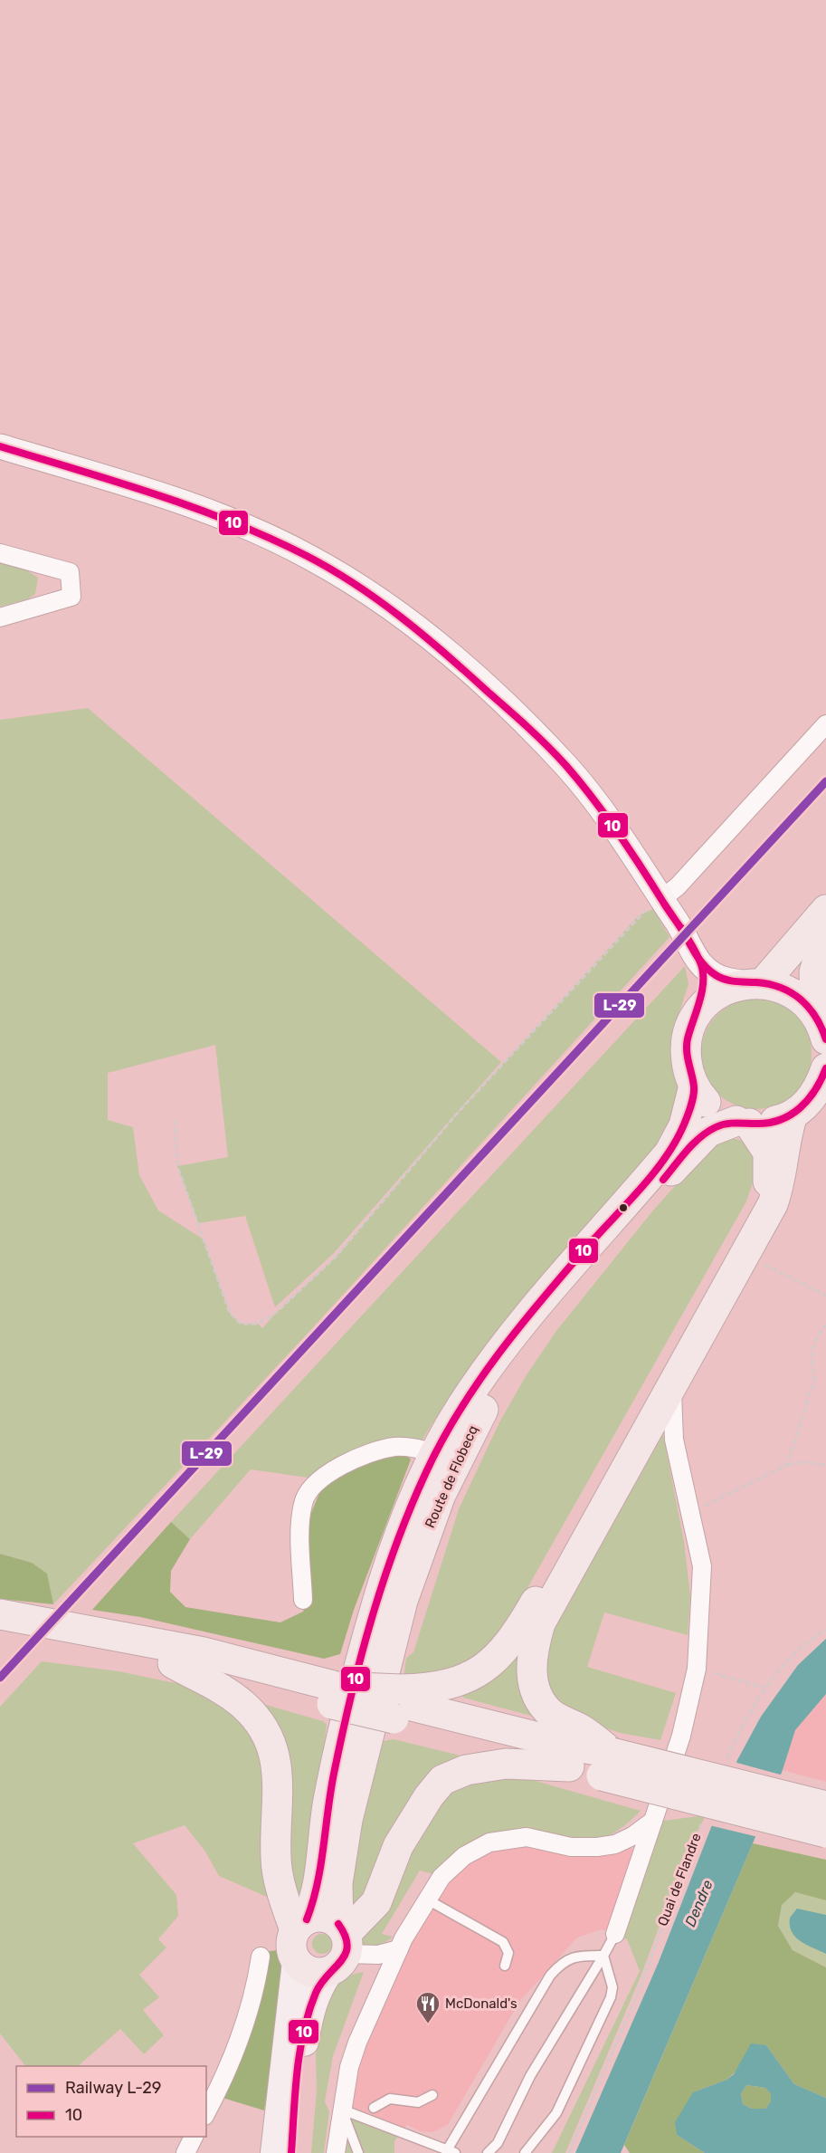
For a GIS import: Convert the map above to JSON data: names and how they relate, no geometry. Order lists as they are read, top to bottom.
{
  "streets": {
    "highway": ["Route de Flobecq"],
    "path": ["Quai de Flandre"]
  },
  "water": ["Dendre"],
  "places": {
    "restaurant": ["McDonald's"]
  },
  "lines": ["transit line 10", "rail line L-29"],
  "legend": ["Railway L-29", "10"]
}
